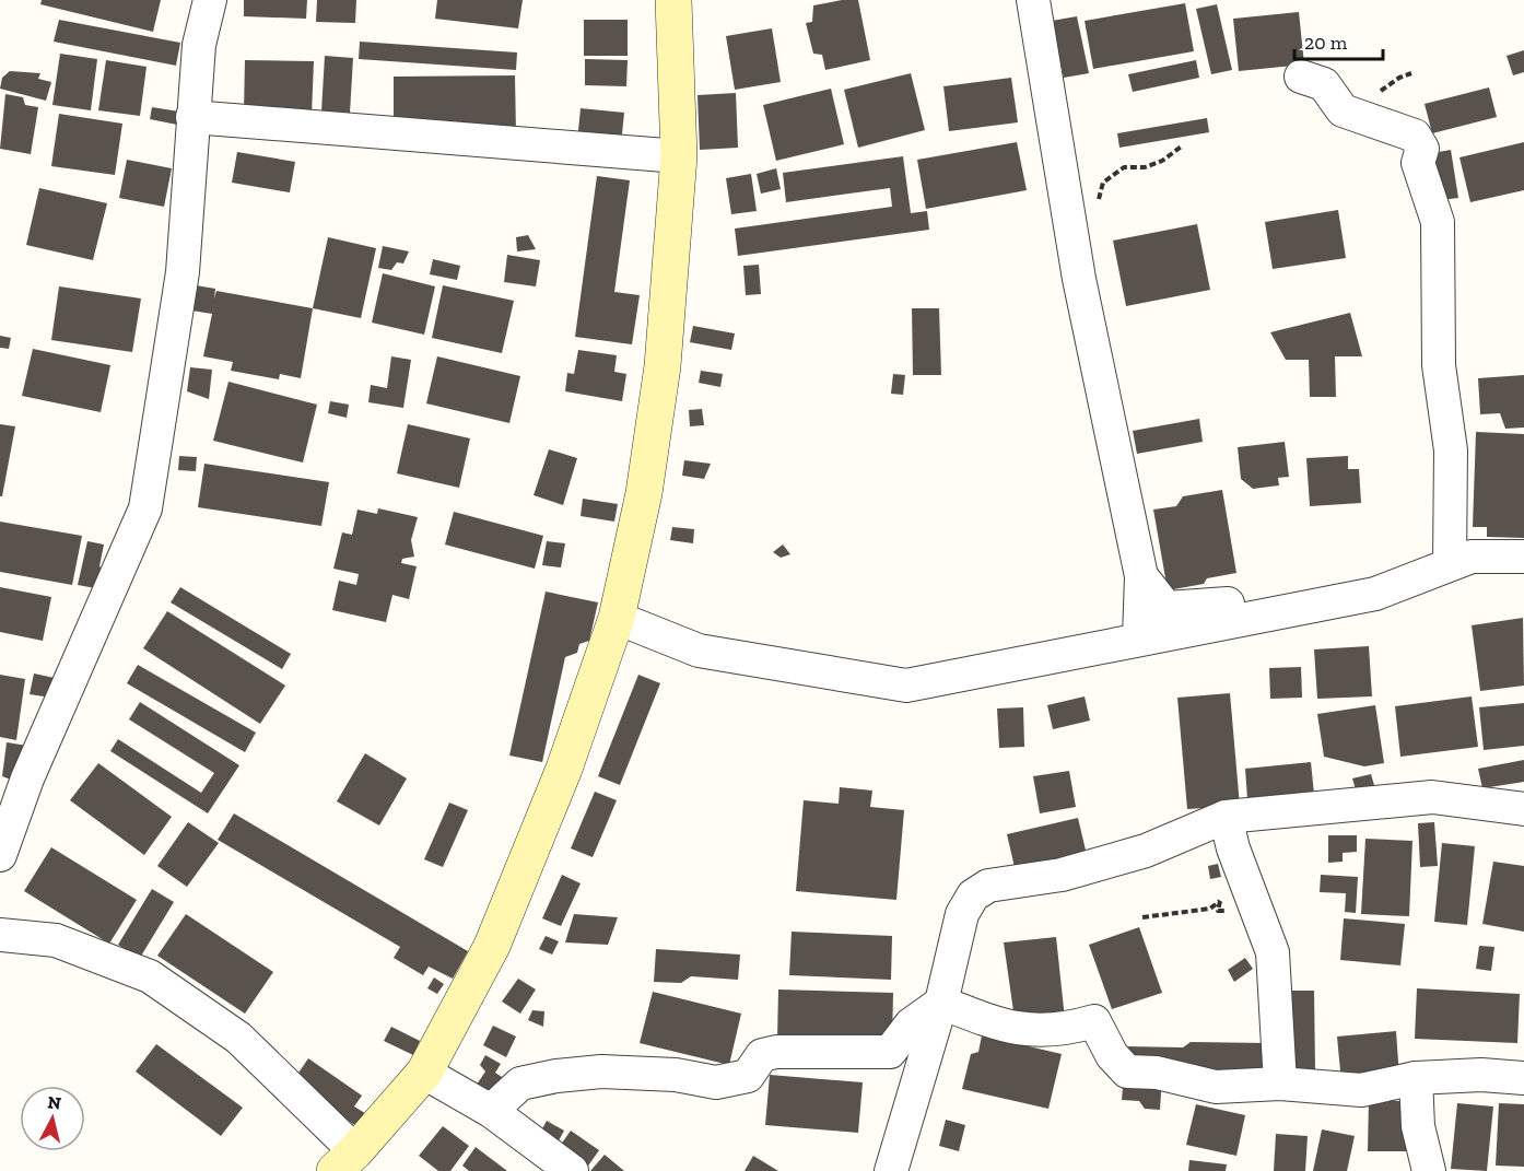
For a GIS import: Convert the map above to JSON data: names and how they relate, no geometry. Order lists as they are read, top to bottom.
{
  "scale_bar": "20 m",
  "north": "top"
}
